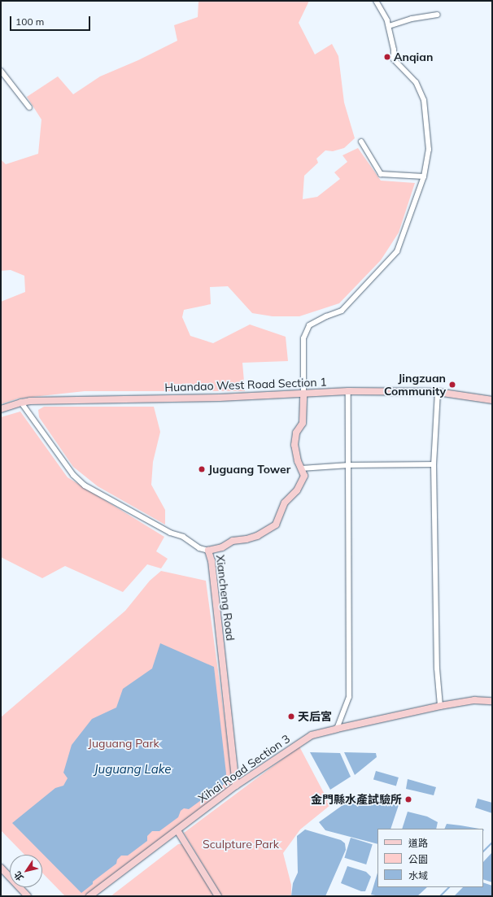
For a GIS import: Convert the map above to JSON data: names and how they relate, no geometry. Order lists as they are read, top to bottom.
{
  "streets": {
    "main road": ["Huandao West Road Section 1", "Xiancheng Road", "Xihai Road Section 3"]
  },
  "crossings": [
    ["Huandao West Road Section 1", "Xiancheng Road"],
    ["Xiancheng Road", "Xihai Road Section 3"]
  ],
  "water": ["Juguang Lake"],
  "parks": ["Juguang Park", "Sculpture Park"],
  "places": [
    "Anqian",
    "Jingzuan Community",
    "Juguang Tower",
    "天后宮",
    "金門縣水產試驗所"
  ],
  "legend": ["道路", "公園", "水域"],
  "scale_bar": "100 m",
  "north": "bottom left"
}
